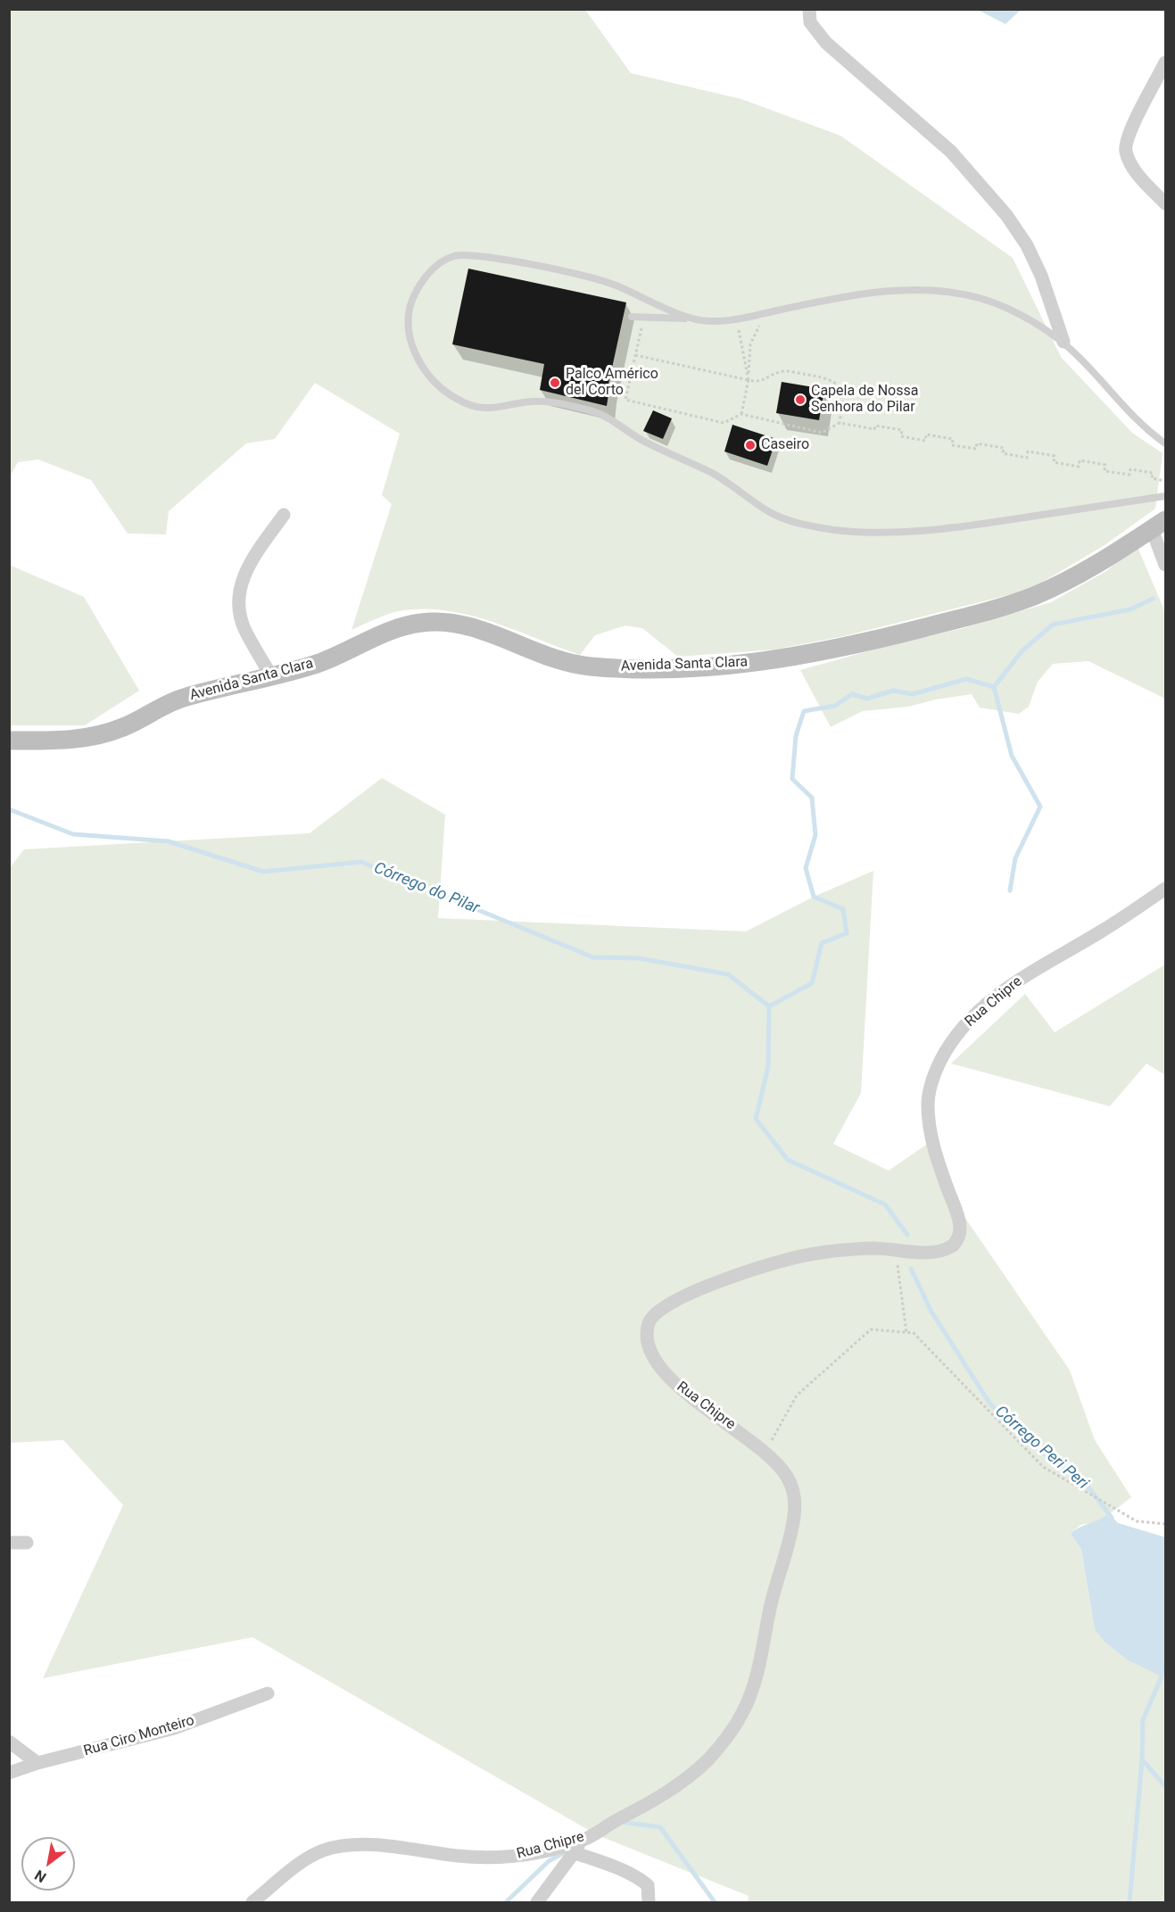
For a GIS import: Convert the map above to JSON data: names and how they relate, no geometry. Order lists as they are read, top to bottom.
{
  "streets": {
    "street": ["Avenida Santa Clara", "Rua Chipre", "Rua Ciro Monteiro"]
  },
  "water": ["Córrego do Pilar", "Córrego Peri Peri"],
  "places": ["Palco Américo del Corto", "Capela de Nossa Senhora do Pilar", "Caseiro"],
  "north": "bottom left"
}
